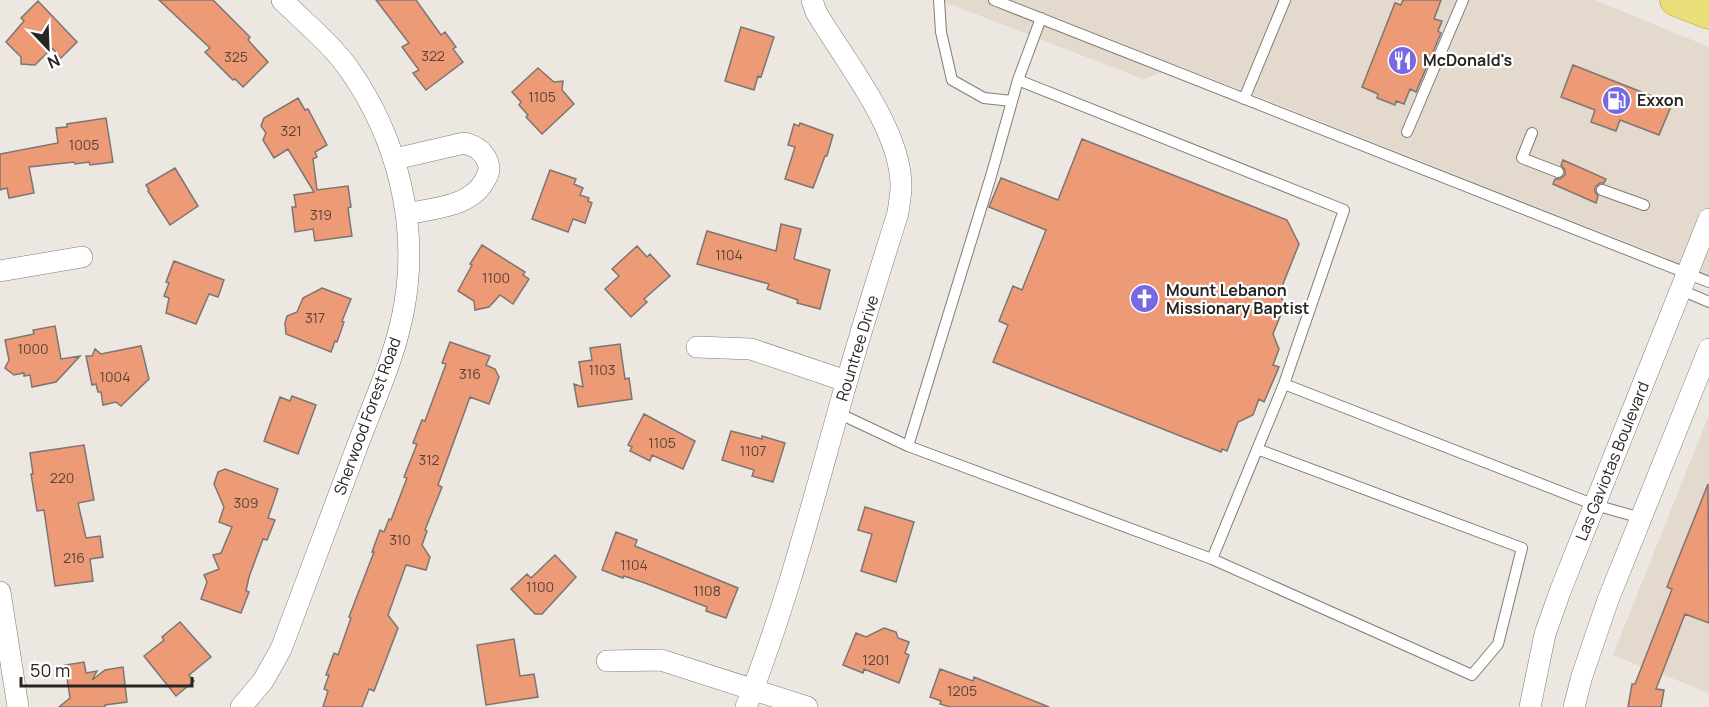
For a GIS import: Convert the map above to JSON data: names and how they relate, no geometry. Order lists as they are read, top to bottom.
{
  "streets": {
    "street": ["Rountree Drive", "Sherwood Forest Road", "Las Gaviotas Boulevard"]
  },
  "places": {
    "restaurant": ["McDonald's"],
    "fuel station": ["Exxon"],
    "church": ["Mount Lebanon Missionary Baptist"]
  },
  "house_numbers": [
    "322",
    "325",
    "1105",
    "321",
    "1005",
    "319",
    "1104",
    "1100",
    "317",
    "1000",
    "1103",
    "316",
    "1004",
    "1105",
    "1107",
    "312",
    "220",
    "309",
    "310",
    "216",
    "1104",
    "1100",
    "1108",
    "1201",
    "1205"
  ],
  "scale_bar": "50 m",
  "north": "bottom right"
}
